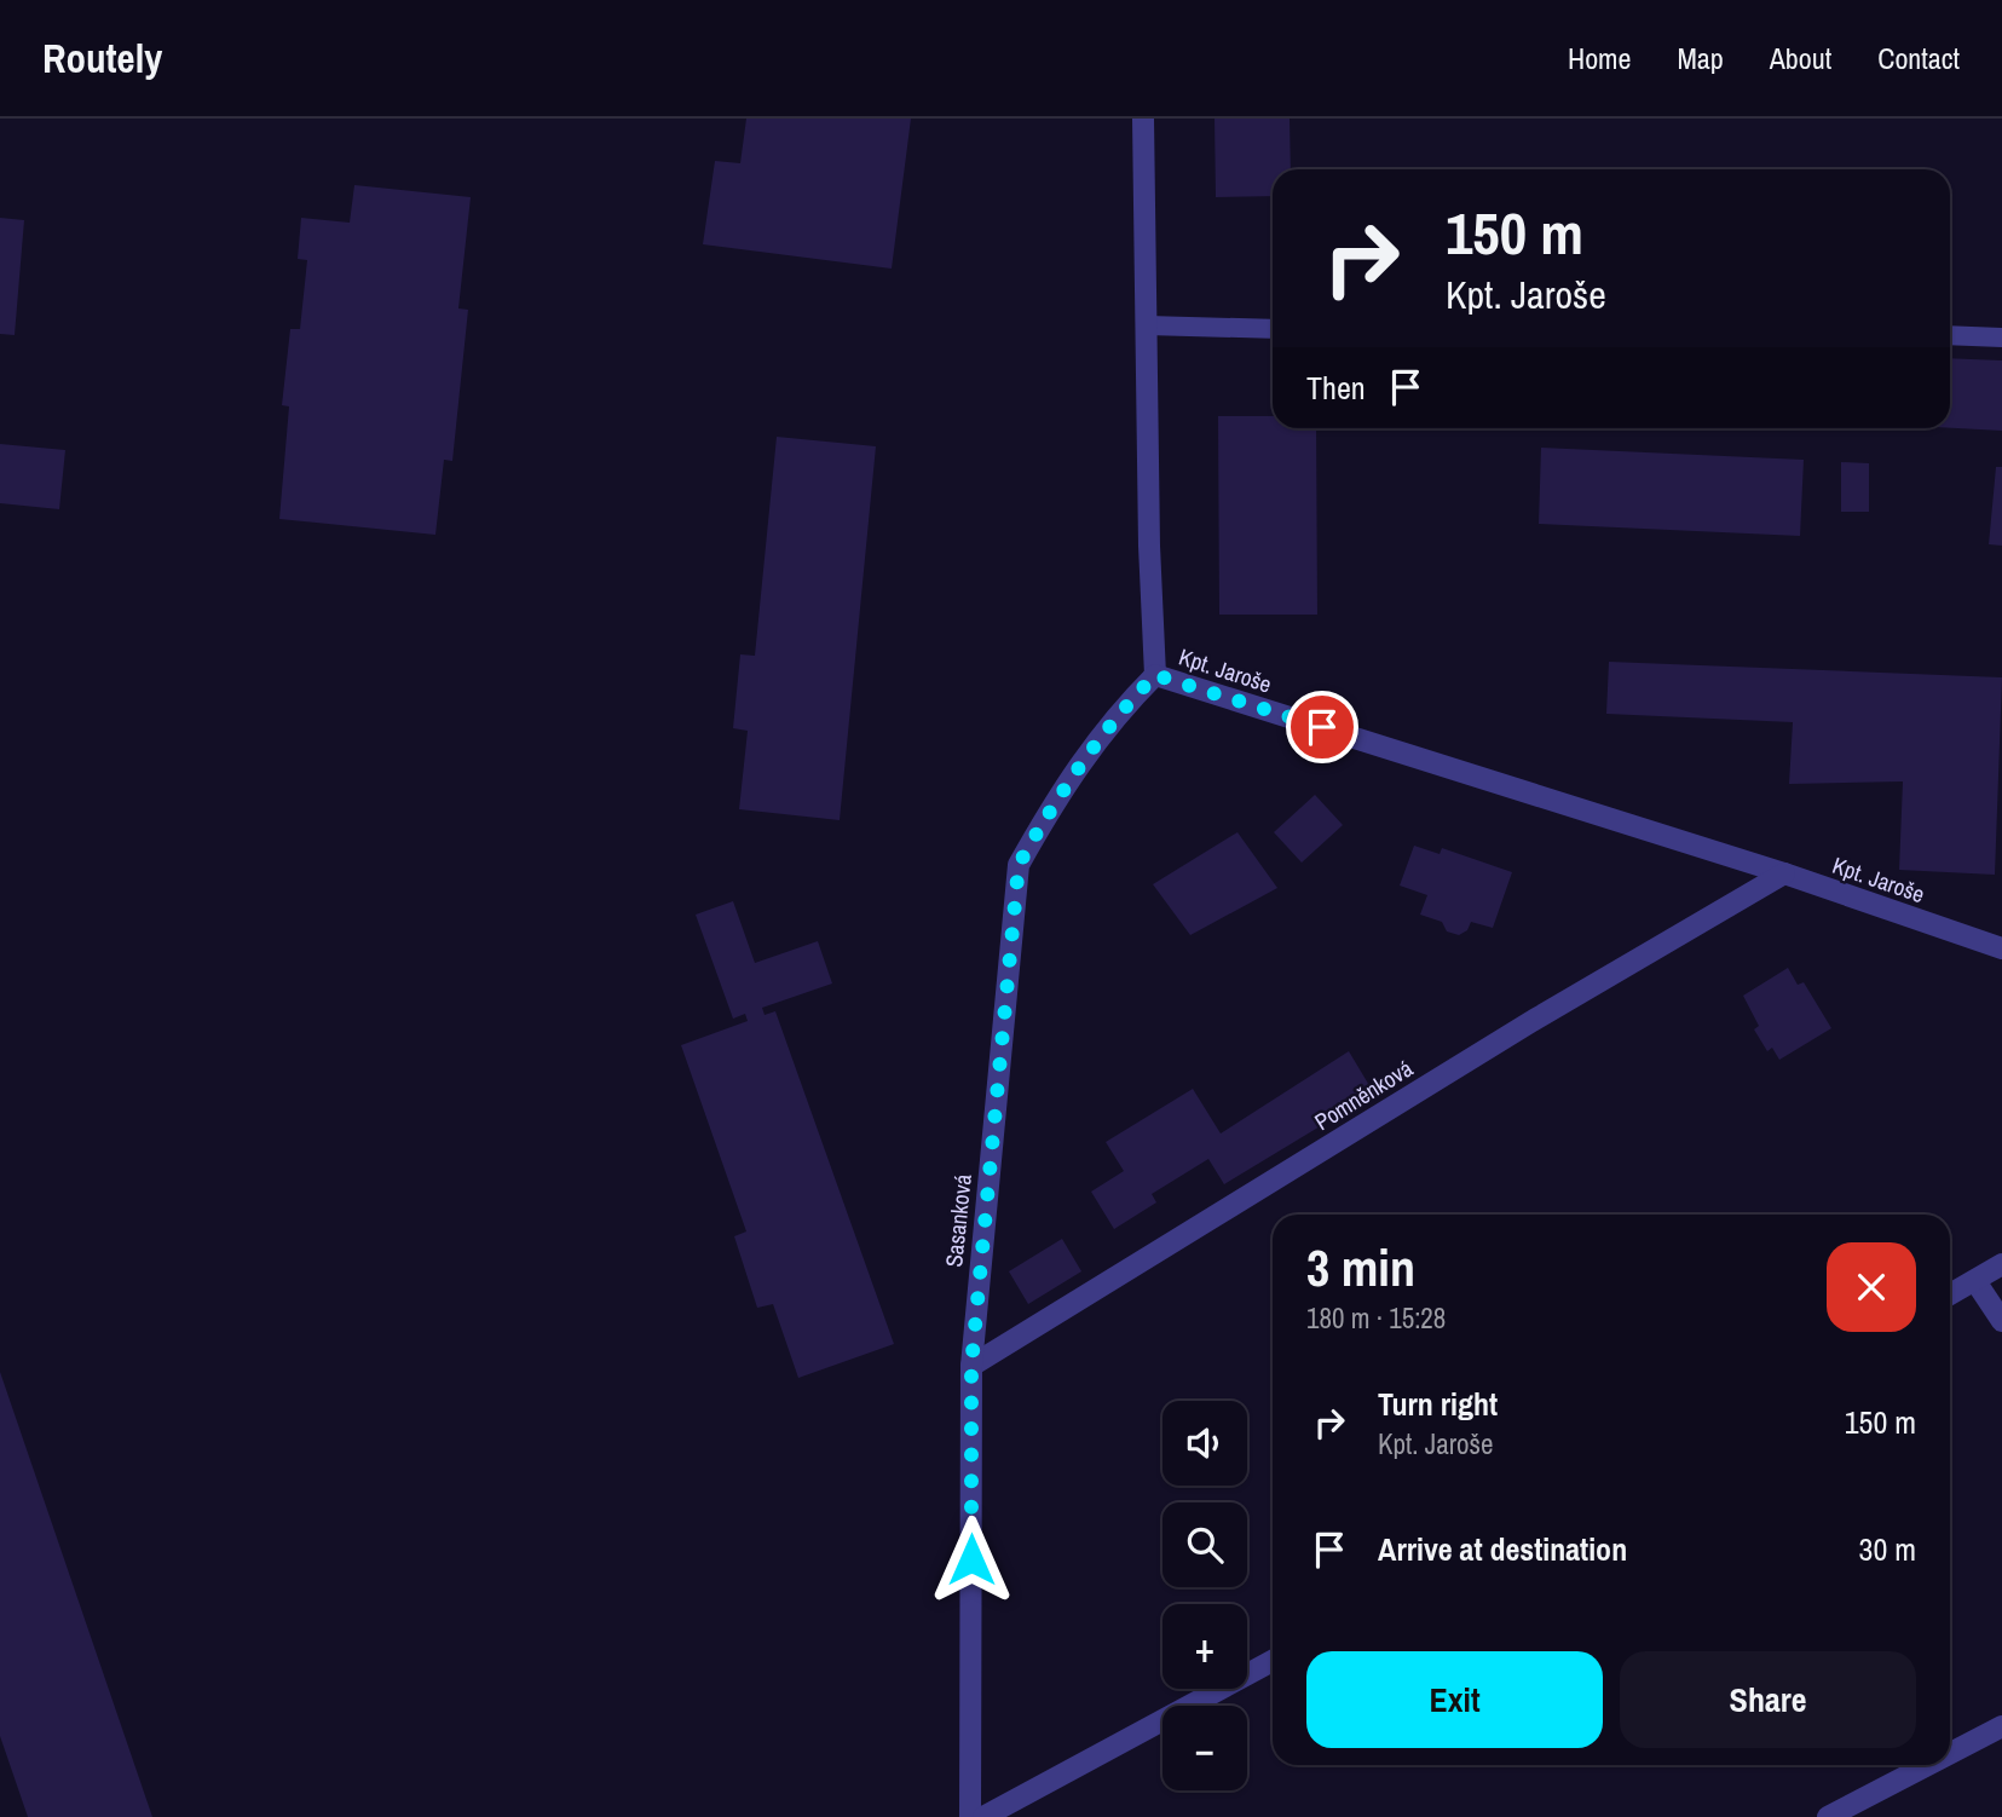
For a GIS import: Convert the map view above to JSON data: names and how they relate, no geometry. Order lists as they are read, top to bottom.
{
  "streets": {
    "street": ["Kpt. Jaroše", "Pomněnková", "Sasanková"]
  },
  "crossings": [
    ["Kpt. Jaroše", "Pomněnková"],
    ["Kpt. Jaroše", "Sasanková"],
    ["Pomněnková", "Sasanková"]
  ],
  "page": {
    "header": "Routely",
    "nav": [
      "Home",
      "Map",
      "About",
      "Contact"
    ],
    "turn": ["150 m", "Kpt. Jaroše"],
    "then": "Then",
    "heading": ["3 min", "180 m · 15:28"],
    "list": [
      {
        "name": "Turn right",
        "note": "Kpt. Jaroše",
        "value": "150 m"
      },
      {
        "name": "Arrive at destination",
        "value": "30 m"
      }
    ],
    "map_buttons": ["+", "−"],
    "buttons": ["Exit", "Share"]
  }
}
